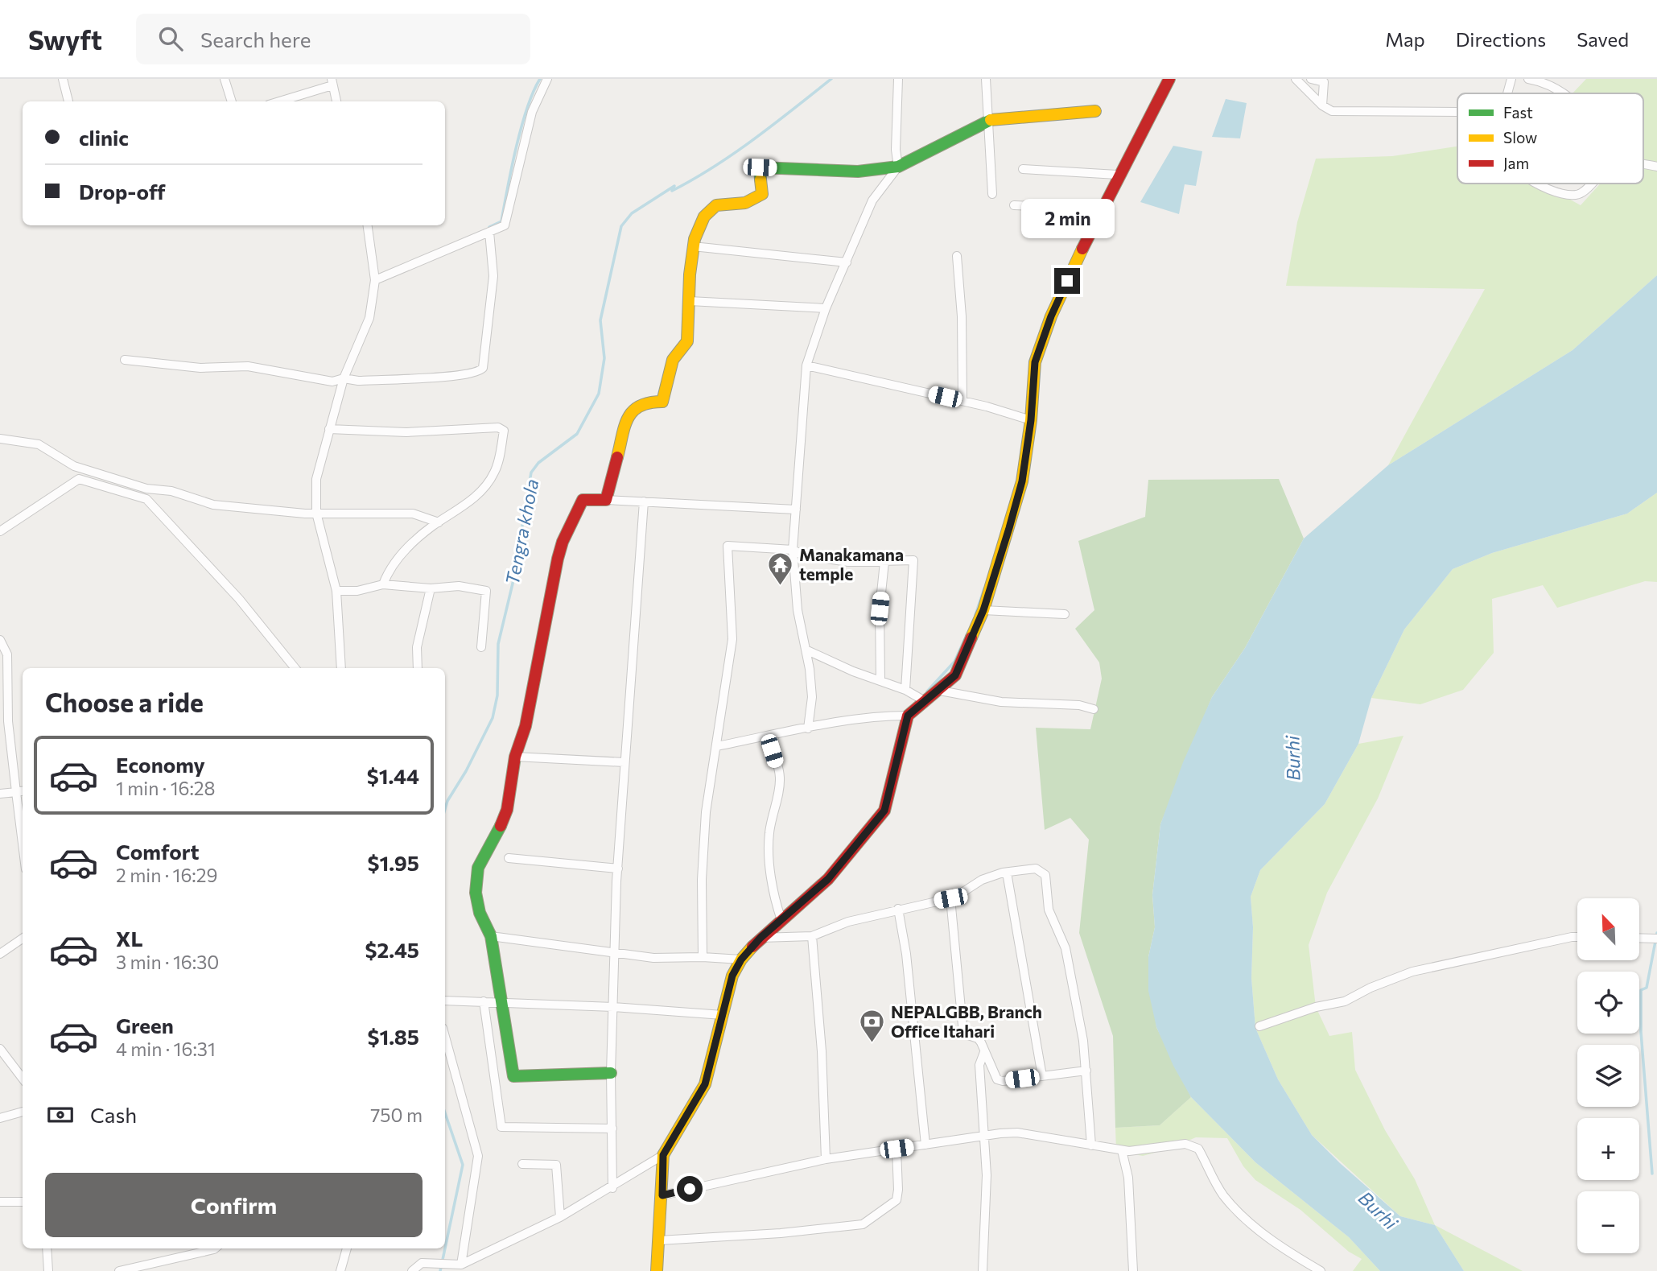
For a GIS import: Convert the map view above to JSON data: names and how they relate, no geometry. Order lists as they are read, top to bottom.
{
  "water": ["Tengra khola", "Burhi"],
  "places": {
    "temple": ["Manakamana temple"],
    "bank": ["NEPALGBB, Branch Office Itahari"]
  },
  "legend": ["Fast", "Slow", "Jam"],
  "north": "top left",
  "page": {
    "header": "Swyft",
    "search": "Search here",
    "nav": ["Map", "Directions", "Saved"],
    "banner": ["clinic", "Drop-off"],
    "bubble": "2 min",
    "heading": "Choose a ride",
    "list": [
      {
        "name": "Economy",
        "note": "1 min · 16:28",
        "value": "$1.44"
      },
      {
        "name": "Comfort",
        "note": "2 min · 16:29",
        "value": "$1.95"
      },
      {
        "name": "XL",
        "note": "3 min · 16:30",
        "value": "$2.45"
      },
      {
        "name": "Green",
        "note": "4 min · 16:31",
        "value": "$1.85"
      }
    ],
    "map_buttons": ["+", "−"],
    "pay": ["Cash", "750 m"],
    "buttons": "Confirm"
  }
}
